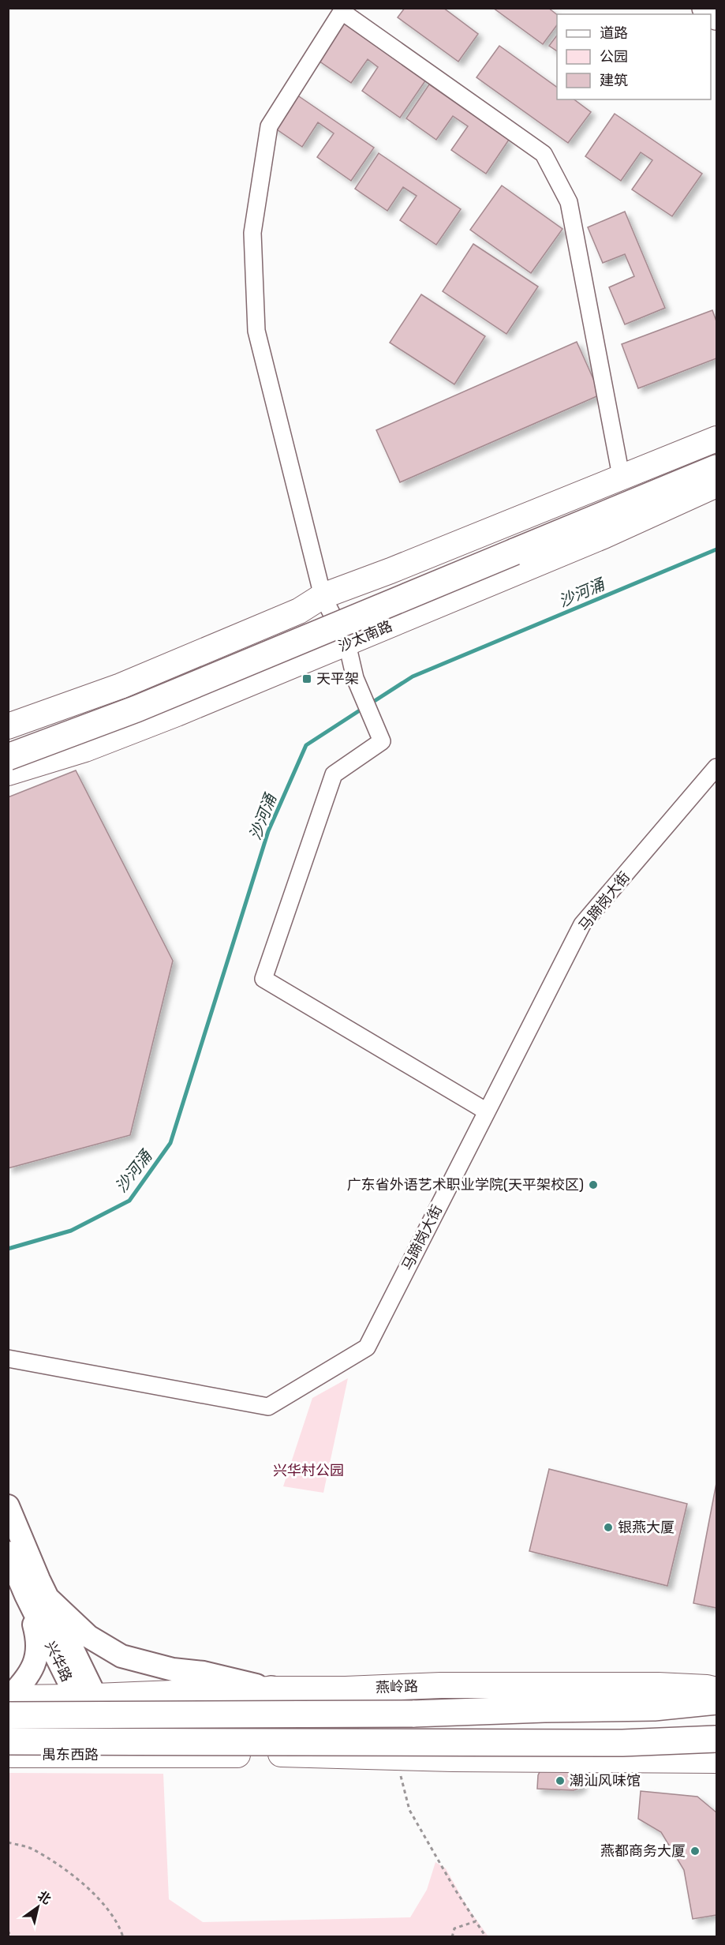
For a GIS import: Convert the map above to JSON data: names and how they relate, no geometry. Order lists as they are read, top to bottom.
{
  "streets": {
    "highway": ["燕岭路"],
    "main road": ["沙太南路", "兴华路", "禺东西路"],
    "street": ["马蹄岗大街"]
  },
  "crossings": [
    ["兴华路", "燕岭路"],
    ["兴华路", "禺东西路"]
  ],
  "water": ["沙河涌"],
  "parks": ["兴华村公园"],
  "places": {
    "transit": ["天平架"],
    "other": [
      "广东省外语艺术职业学院(天平架校区)",
      "银燕大厦",
      "潮汕风味馆",
      "燕都商务大厦"
    ]
  },
  "legend": ["道路", "公园", "建筑"],
  "north": "top right"
}
